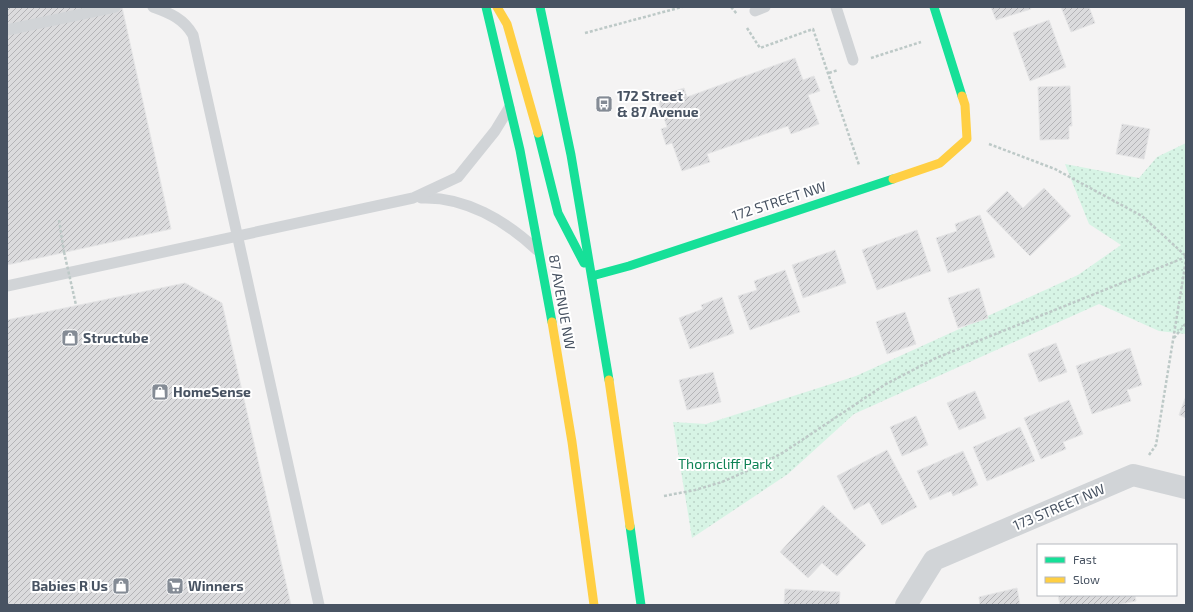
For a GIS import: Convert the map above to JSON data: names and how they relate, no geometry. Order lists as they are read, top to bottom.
{
  "streets": {
    "main road": ["172 STREET NW", "87 AVENUE NW"],
    "street": ["173 STREET NW"]
  },
  "parks": ["Thorncliff Park"],
  "places": {
    "bus stop": ["172 Street & 87 Avenue"],
    "shop": ["Structube", "HomeSense", "Babies R Us"],
    "supermarket": ["Winners"]
  },
  "legend": ["Fast", "Slow"]
}
